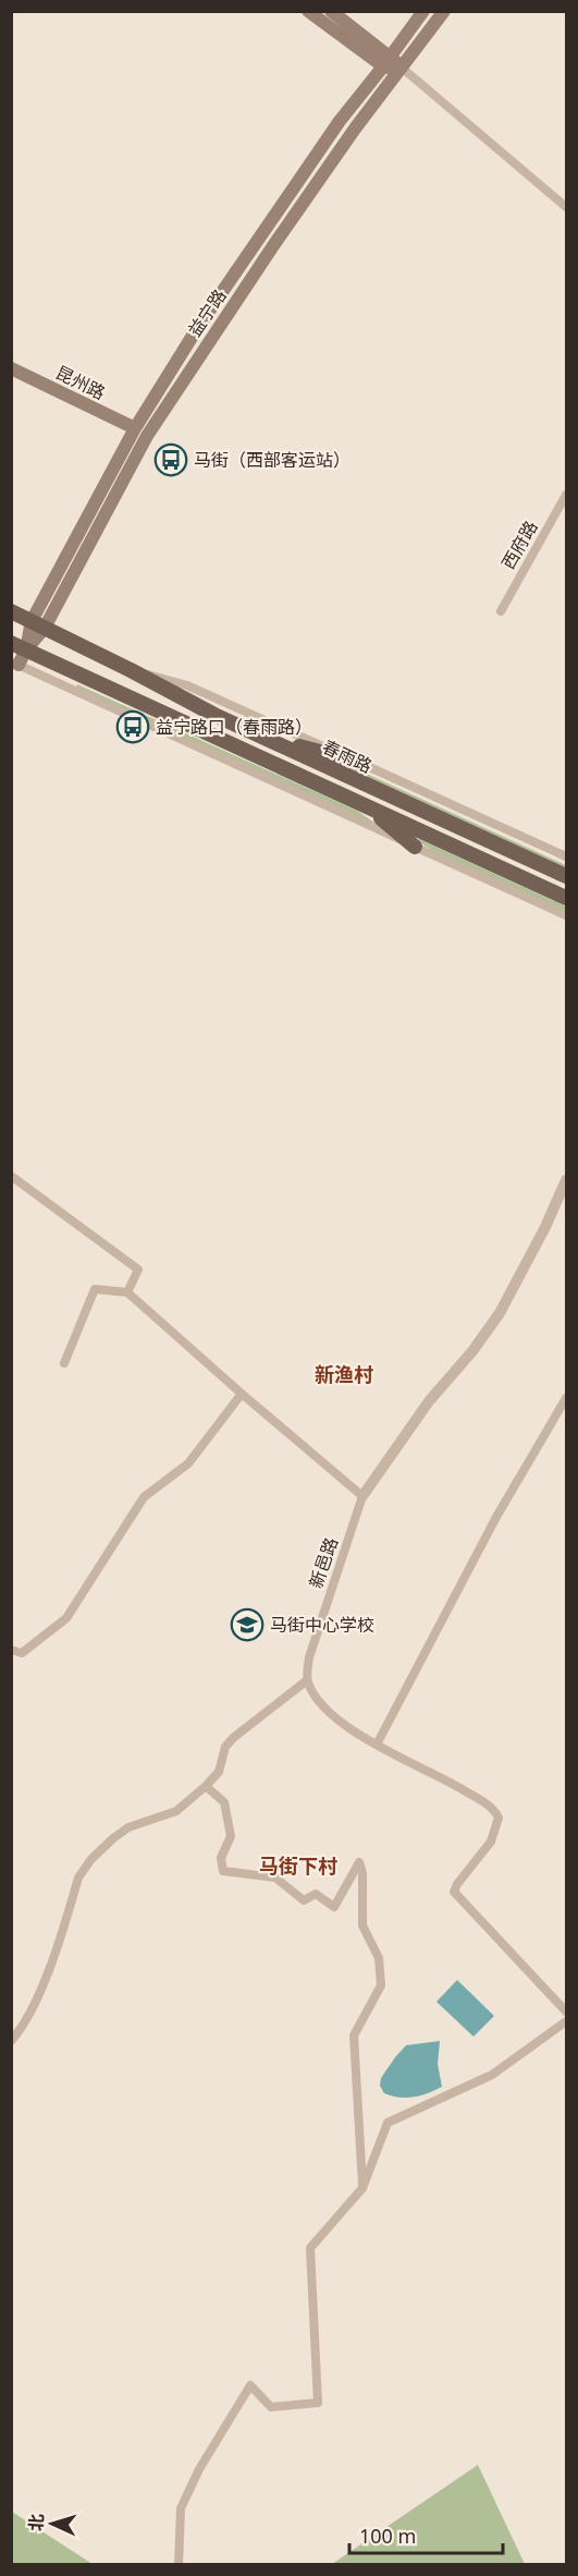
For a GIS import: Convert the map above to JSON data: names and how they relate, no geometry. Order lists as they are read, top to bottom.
{
  "streets": {
    "main road": ["益宁路", "昆州路", "春雨路"],
    "street": ["西府路", "新邑路"]
  },
  "crossings": [
    ["益宁路", "昆州路"],
    ["益宁路", "春雨路"]
  ],
  "districts": ["新渔村", "马街下村"],
  "places": {
    "bus stop": ["马街（西部客运站）", "益宁路口（春雨路）"],
    "school or university": ["马街中心学校"]
  },
  "scale_bar": "100 m",
  "north": "left"
}
